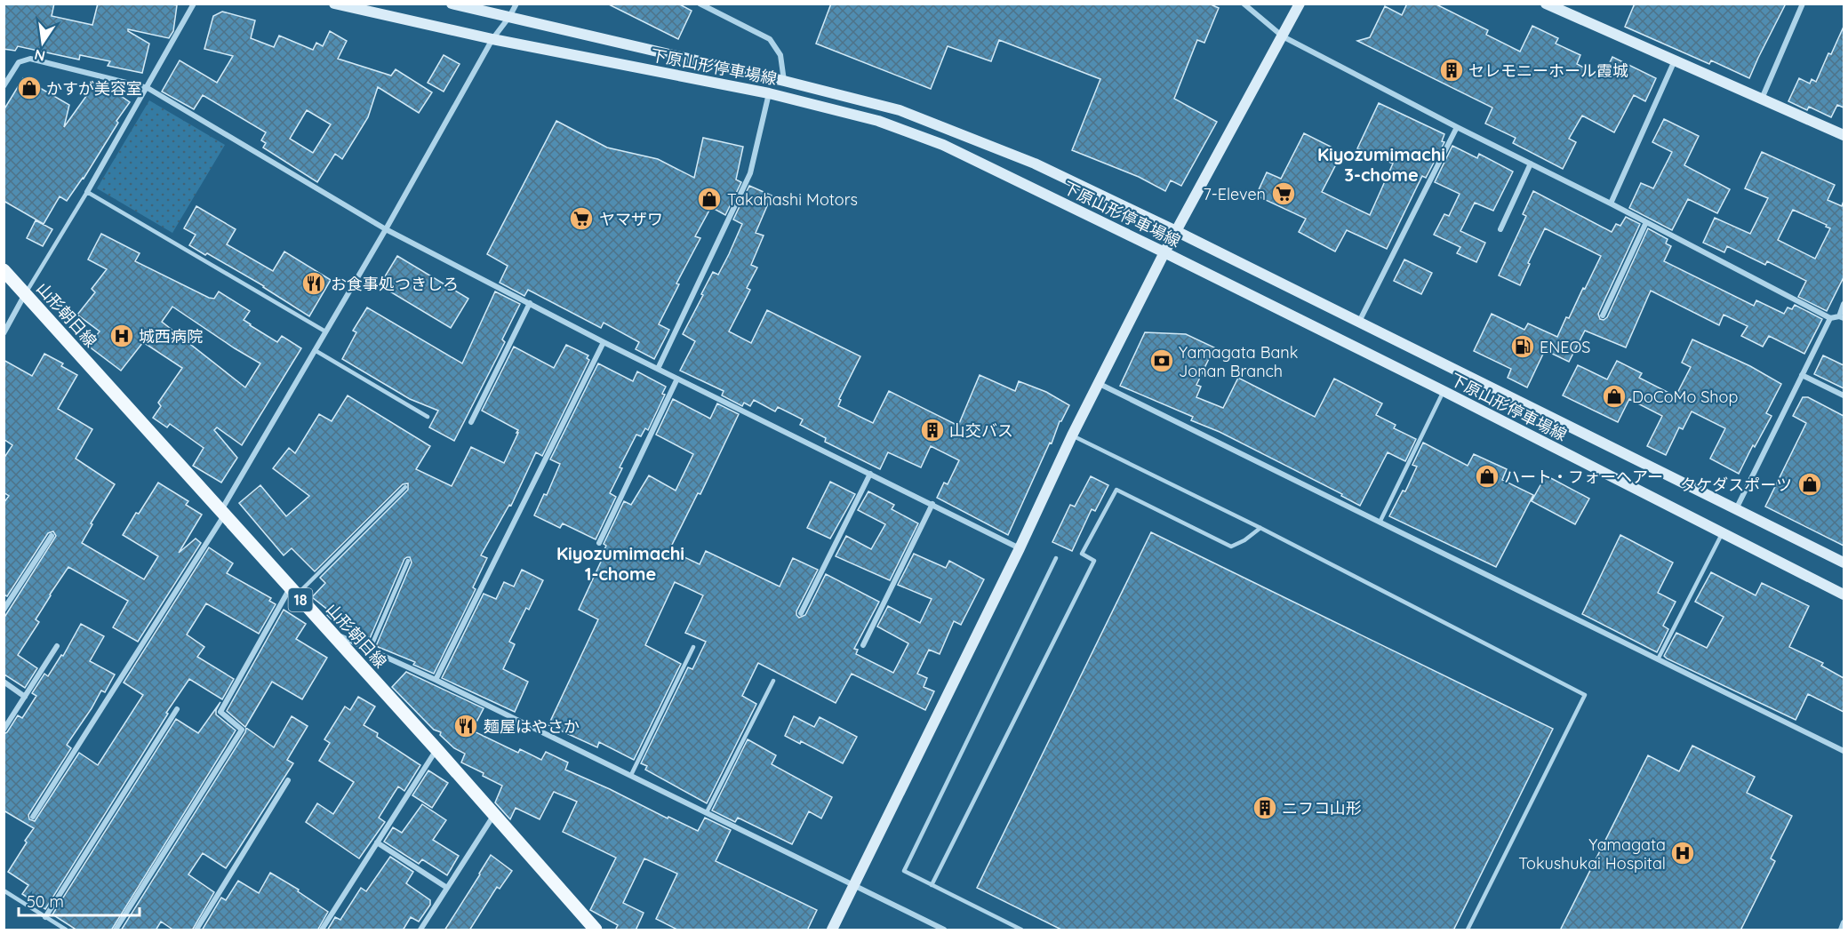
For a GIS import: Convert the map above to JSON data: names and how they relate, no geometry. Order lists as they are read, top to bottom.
{
  "streets": {
    "main road": ["下原山形停車場線", "山形朝日線", "18"]
  },
  "districts": ["Kiyozumimachi 3-chome", "Kiyozumimachi 1-chome"],
  "places": {
    "building": ["セレモニーホール霞城", "山交バス", "ニフコ山形"],
    "shop": [
      "かすが美容室",
      "Takahashi Motors",
      "DoCoMo Shop",
      "ハート・フォーヘアー",
      "タケダスポーツ"
    ],
    "supermarket": ["7-Eleven", "ヤマザワ"],
    "restaurant": ["お食事処つきしろ", "麺屋はやさか"],
    "hospital": ["城西病院", "Yamagata Tokushukai Hospital"],
    "fuel station": ["ENEOS"],
    "bank": ["Yamagata Bank Jonan Branch"]
  },
  "scale_bar": "50 m",
  "north": "bottom"
}
